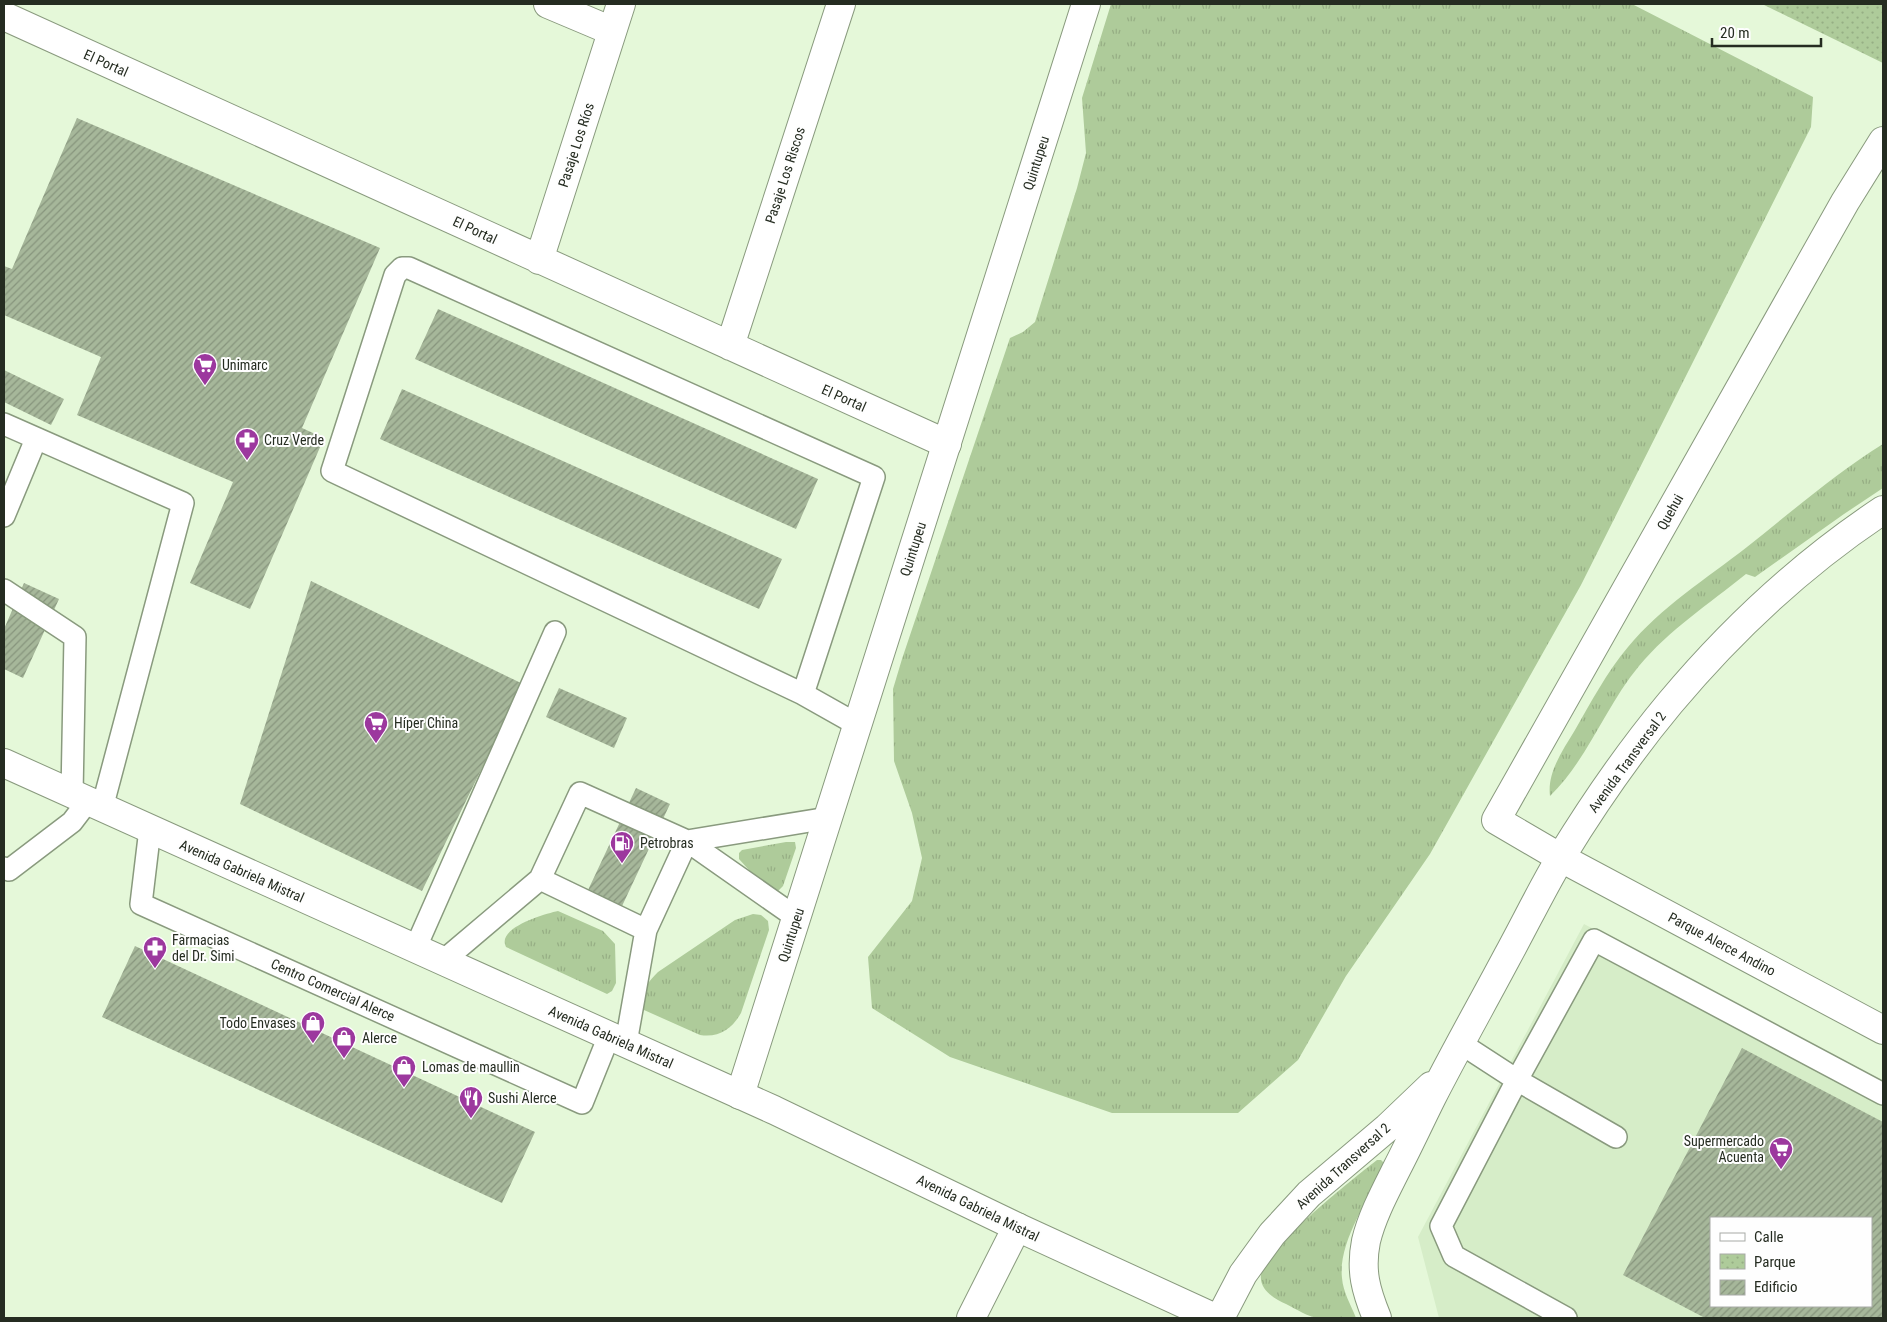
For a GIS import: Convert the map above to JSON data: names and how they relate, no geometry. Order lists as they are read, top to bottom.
{
  "streets": {
    "street": [
      "El Portal",
      "Pasaje Los Ríos",
      "Quintupeu",
      "Pasaje Los Riscos",
      "Quehui",
      "Avenida Transversal 2",
      "Avenida Gabriela Mistral",
      "Parque Alerce Andino"
    ],
    "lane": ["Centro Comercial Alerce"]
  },
  "crossings": [
    ["El Portal", "Pasaje Los Ríos"],
    ["El Portal", "Quintupeu"],
    ["El Portal", "Pasaje Los Riscos"],
    ["Quintupeu", "Avenida Gabriela Mistral"],
    ["Quehui", "Avenida Transversal 2"],
    ["Quehui", "Parque Alerce Andino"],
    ["Avenida Transversal 2", "Parque Alerce Andino"],
    ["Avenida Gabriela Mistral", "Centro Comercial Alerce"]
  ],
  "places": {
    "supermarket": ["Unimarc", "Híper China", "Supermercado Acuenta"],
    "pharmacy": ["Cruz Verde", "Farmacias del Dr. Simi"],
    "fuel station": ["Petrobras"],
    "shop": ["Todo Envases", "Alerce", "Lomas de maullin"],
    "restaurant": ["Sushi Alerce"]
  },
  "legend": ["Calle", "Parque", "Edificio"],
  "scale_bar": "20 m"
}
